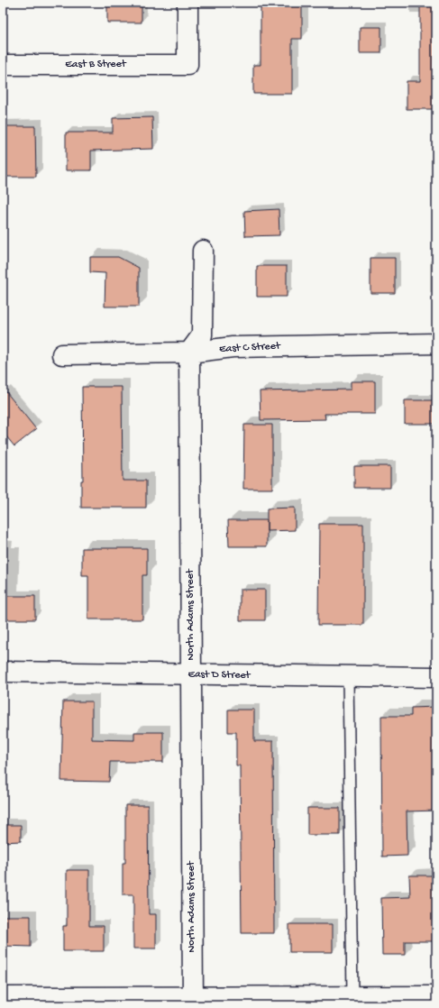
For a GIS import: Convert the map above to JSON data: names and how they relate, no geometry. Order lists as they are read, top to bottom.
{
  "streets": {
    "street": [
      "East B Street",
      "East C Street",
      "North Adams Street",
      "East D Street"
    ]
  },
  "crossings": [
    ["East C Street", "North Adams Street"],
    ["North Adams Street", "East D Street"]
  ]
}
